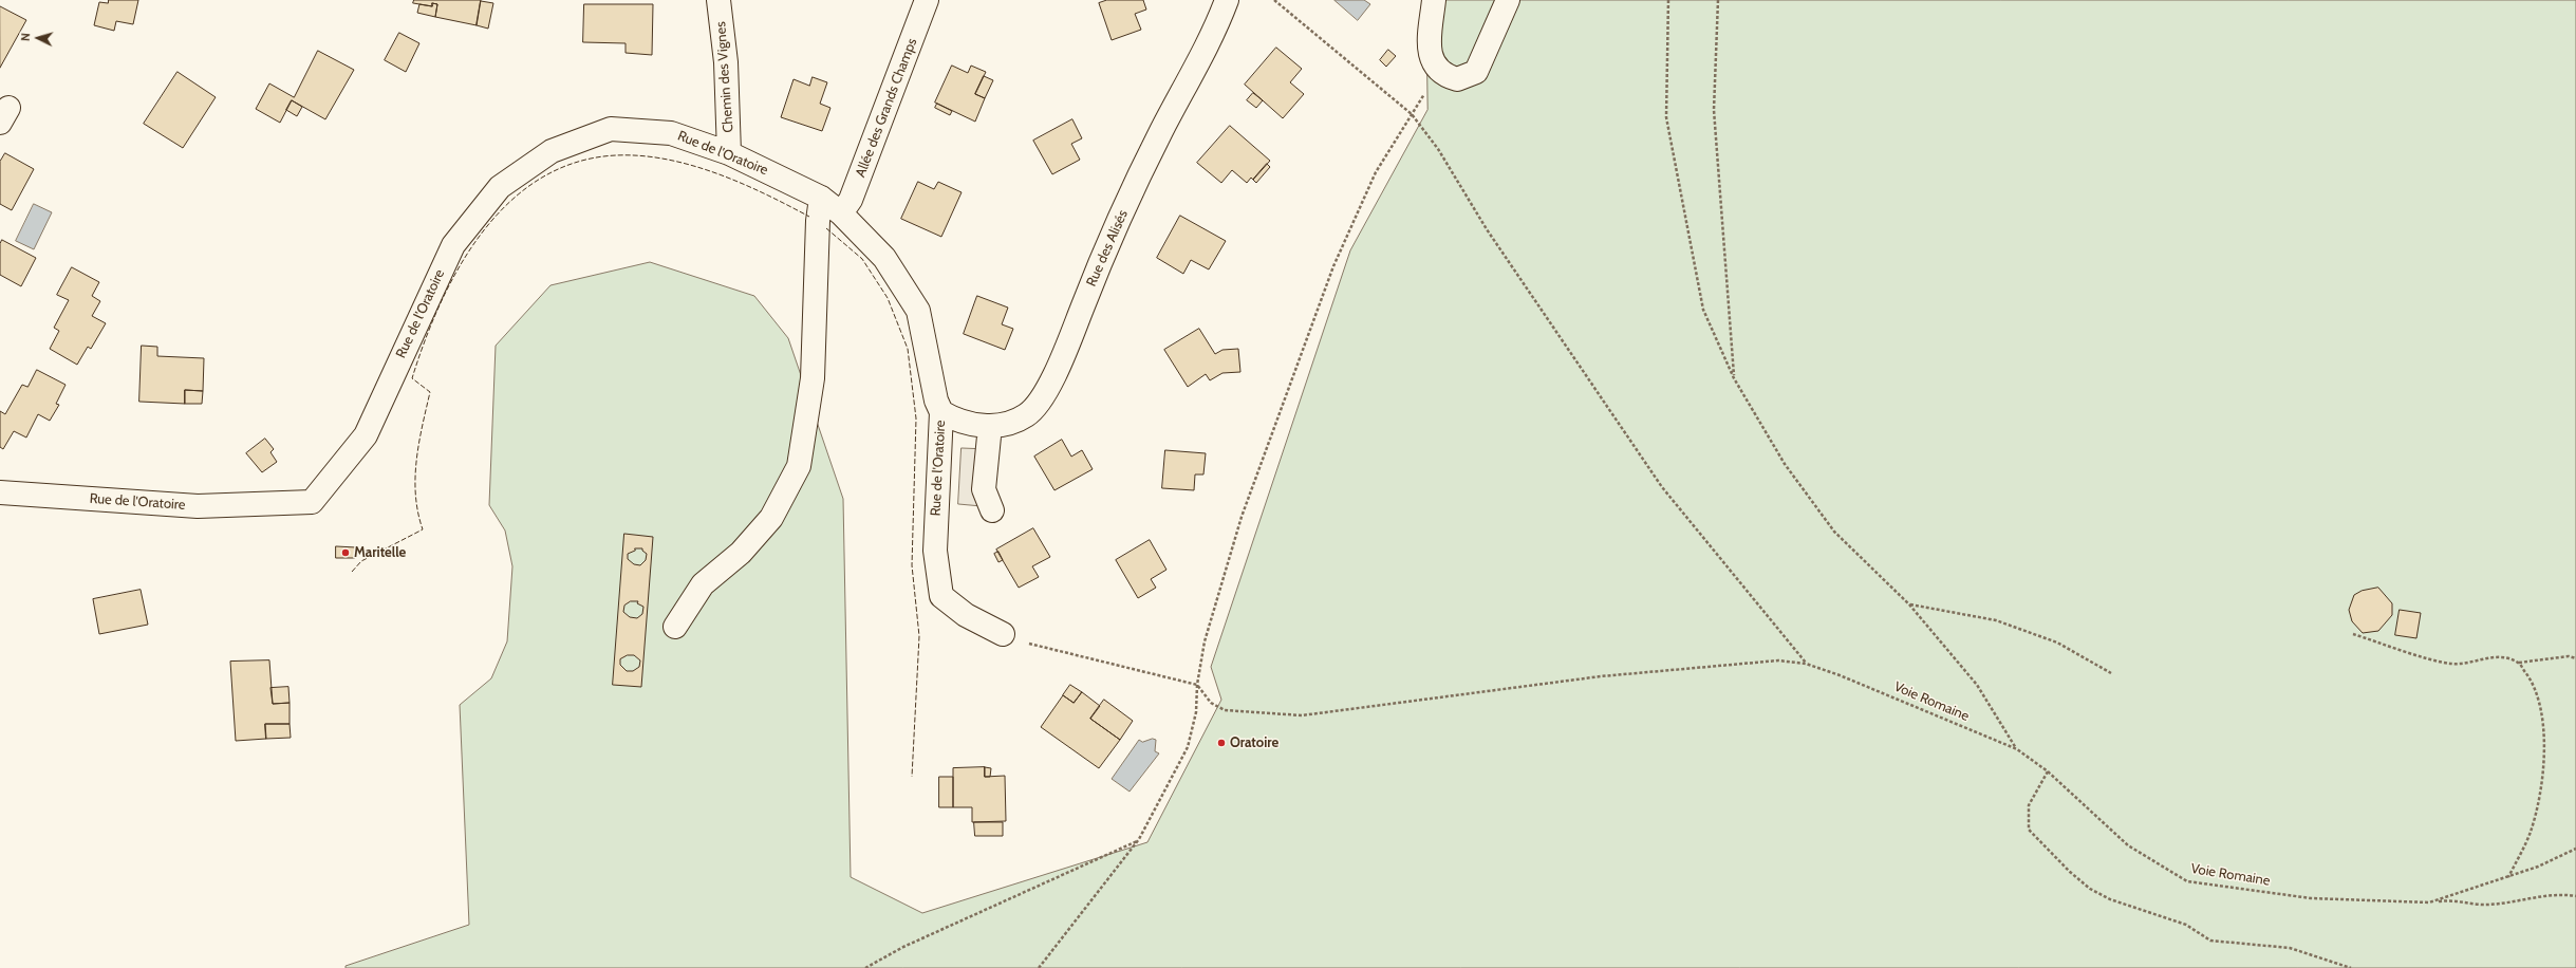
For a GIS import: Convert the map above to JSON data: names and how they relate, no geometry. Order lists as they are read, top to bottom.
{
  "streets": {
    "street": [
      "Chemin des Vignes",
      "Allée des Grands Champs",
      "Rue de l'Oratoire",
      "Rue des Alisés"
    ],
    "path": ["Voie Romaine"]
  },
  "crossings": [
    ["Chemin des Vignes", "Rue de l'Oratoire"],
    ["Allée des Grands Champs", "Rue de l'Oratoire"],
    ["Rue de l'Oratoire", "Rue des Alisés"]
  ],
  "places": ["Maritelle", "Oratoire"],
  "north": "left"
}
